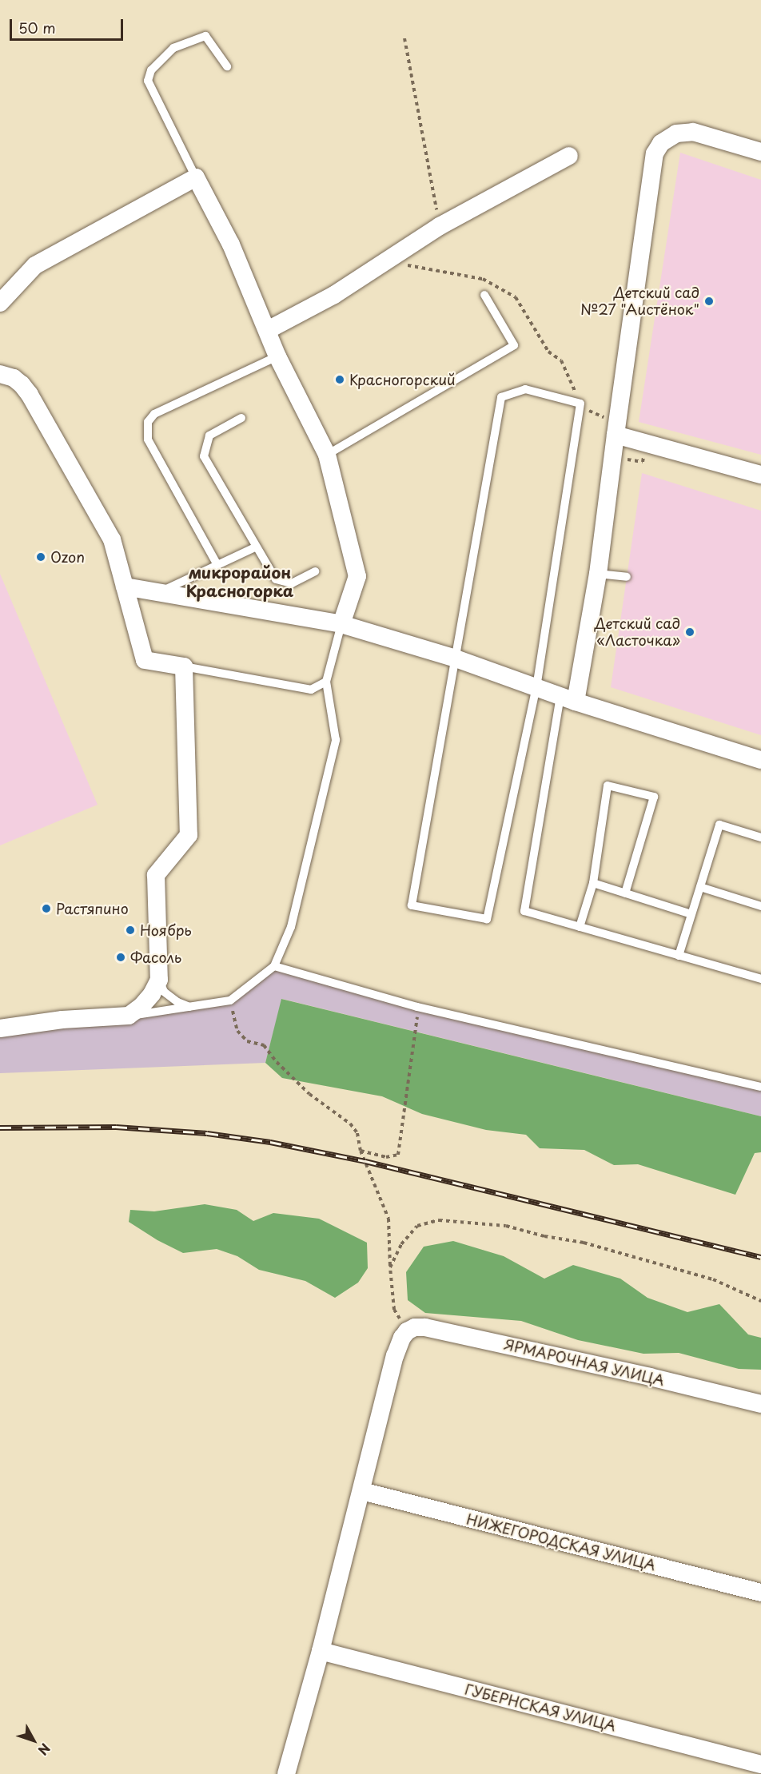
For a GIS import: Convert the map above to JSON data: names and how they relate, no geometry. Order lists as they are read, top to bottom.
{
  "streets": {
    "street": ["ЯРМАРОЧНАЯ УЛИЦА", "НИЖЕГОРОДСКАЯ УЛИЦА", "ГУБЕРНСКАЯ УЛИЦА"]
  },
  "districts": ["микрорайон Красногорка"],
  "places": [
    "Детский сад №27 \"Аистёнок\"",
    "Красногорский",
    "Ozon",
    "Детский сад «Ласточка»",
    "Растяпино",
    "Ноябрь",
    "Фасоль"
  ],
  "scale_bar": "50 m",
  "north": "bottom right"
}
